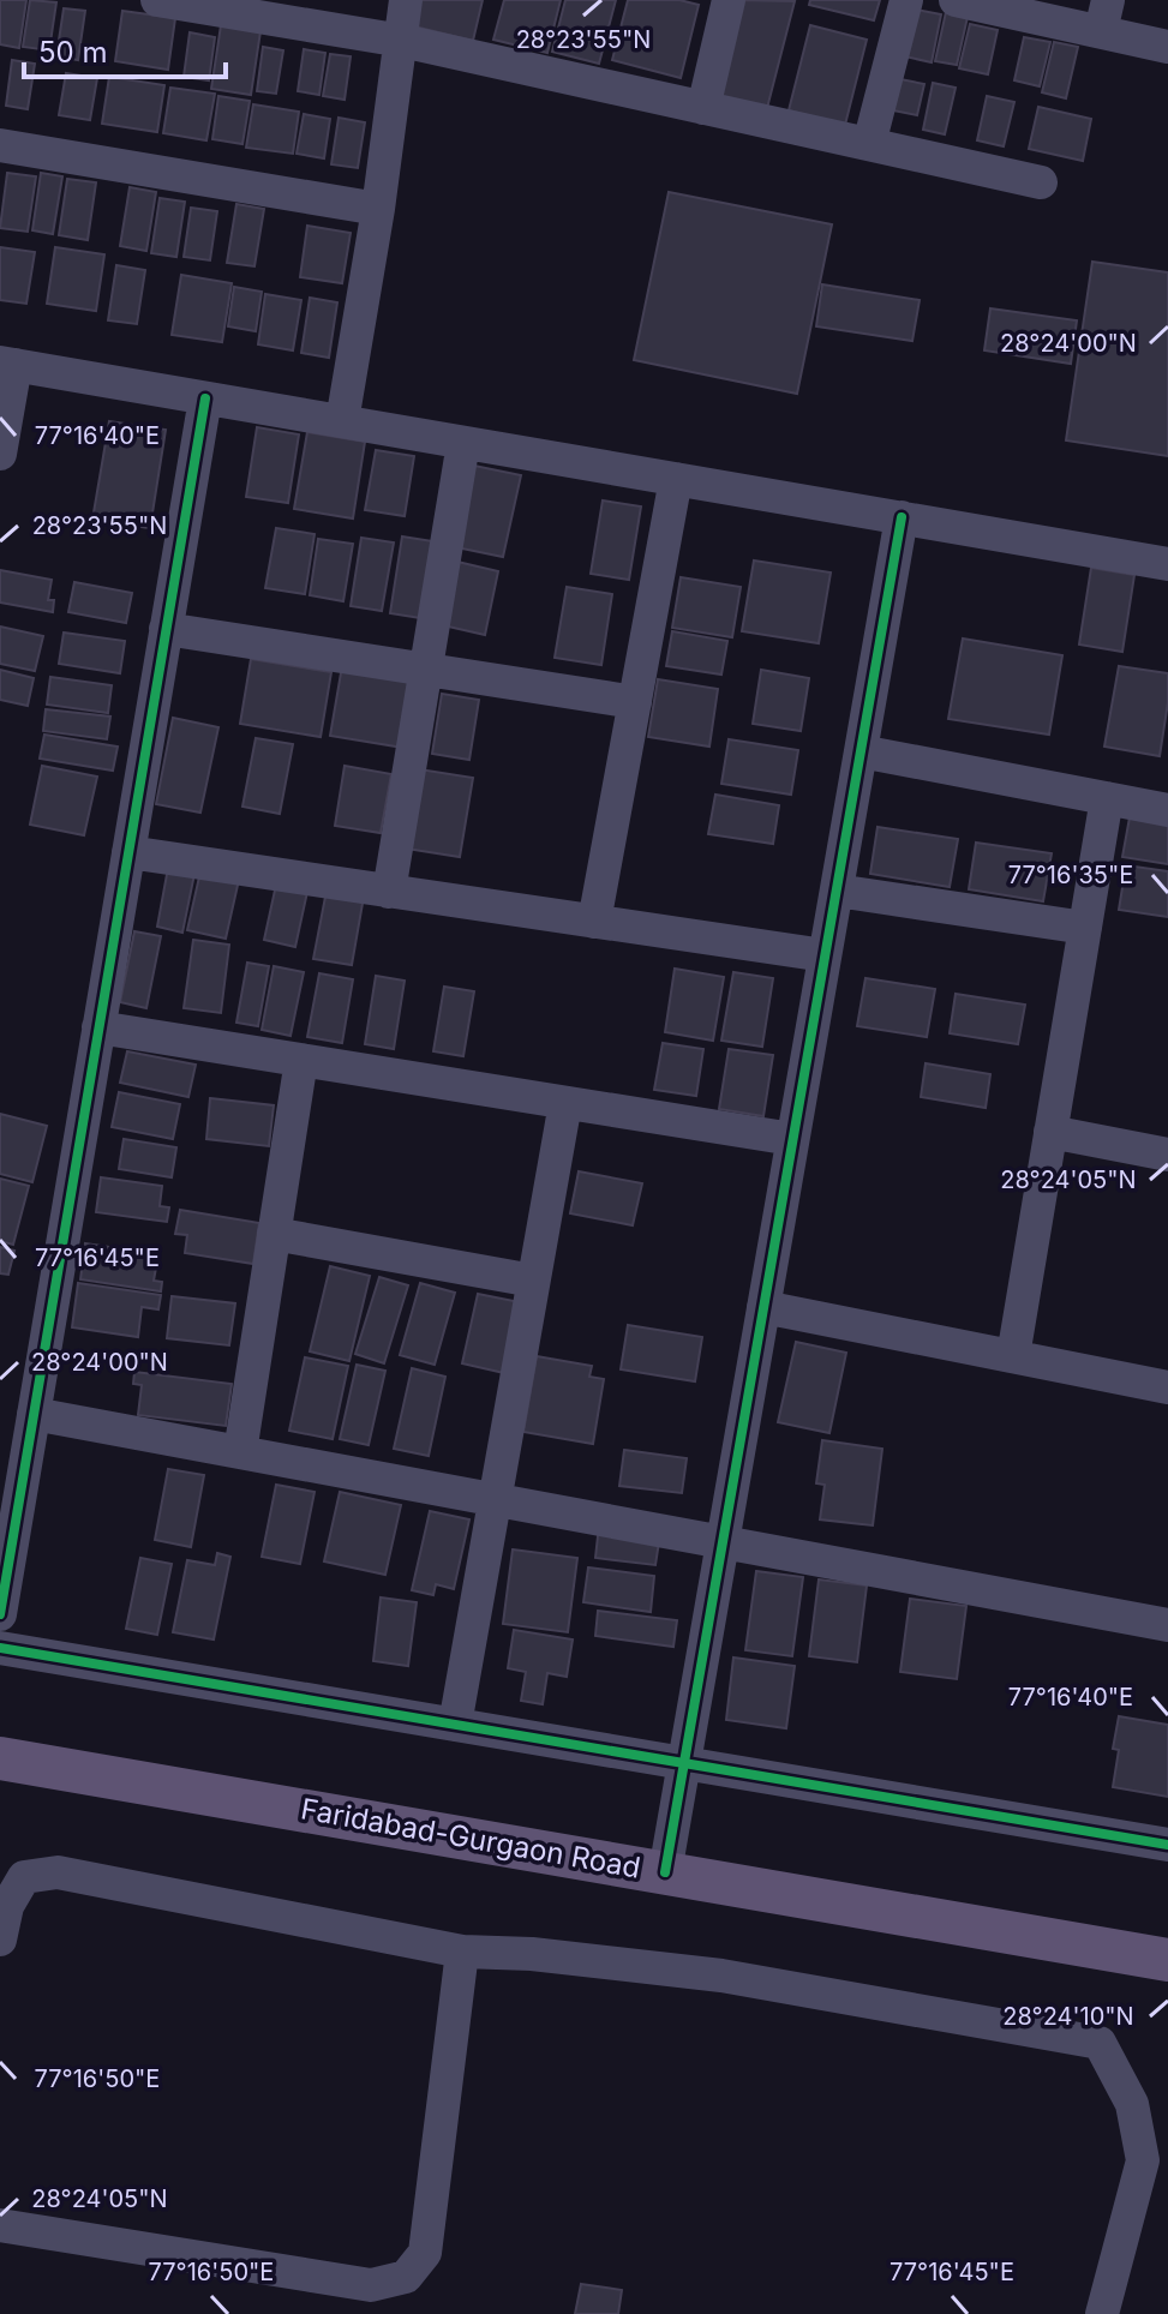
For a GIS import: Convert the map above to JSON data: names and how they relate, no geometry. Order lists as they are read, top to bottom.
{
  "streets": {
    "main road": ["Faridabad-Gurgaon Road"]
  },
  "scale_bar": "50 m",
  "coordinates": [
    "28°23'55\"N",
    "28°24'00\"N",
    "77°16'40\"E",
    "77°16'35\"E",
    "28°24'05\"N",
    "77°16'45\"E",
    "28°24'10\"N",
    "77°16'50\"E"
  ]
}
